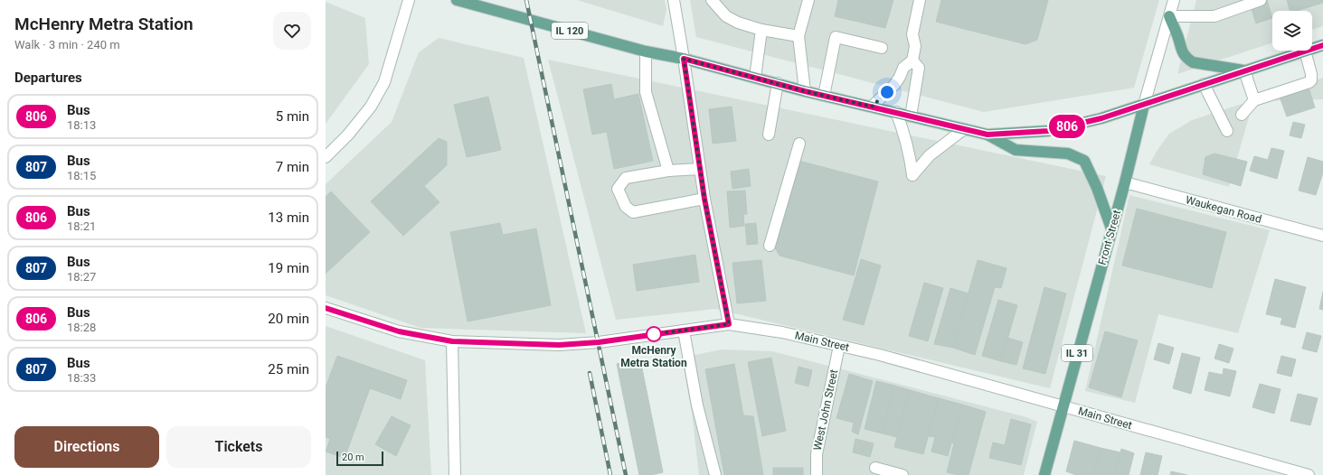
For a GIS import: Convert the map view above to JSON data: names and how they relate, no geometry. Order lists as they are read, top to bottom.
{
  "streets": {
    "main road": ["IL 120", "Front Street", "IL 31"],
    "street": ["Waukegan Road", "Main Street", "West John Street"]
  },
  "crossings": [
    ["IL 120", "Front Street"],
    ["Waukegan Road", "Front Street"],
    ["Front Street", "Main Street"],
    ["Main Street", "West John Street"]
  ],
  "places": ["McHenry Metra Station"],
  "lines": ["bus line 806"],
  "scale_bar": "20 m",
  "page": {
    "heading": [
      ["McHenry Metra Station", "Walk · 3 min · 240 m"],
      "Departures"
    ],
    "on_map": "806",
    "list": [
      {
        "mark": "806",
        "name": "Bus",
        "note": "18:13",
        "value": "5 min"
      },
      {
        "mark": "807",
        "name": "Bus",
        "note": "18:15",
        "value": "7 min"
      },
      {
        "mark": "806",
        "name": "Bus",
        "note": "18:21",
        "value": "13 min"
      },
      {
        "mark": "807",
        "name": "Bus",
        "note": "18:27",
        "value": "19 min"
      },
      {
        "mark": "806",
        "name": "Bus",
        "note": "18:28",
        "value": "20 min"
      },
      {
        "mark": "807",
        "name": "Bus",
        "note": "18:33",
        "value": "25 min"
      }
    ],
    "buttons": ["Directions", "Tickets"],
    "scale": "20 m"
  }
}
